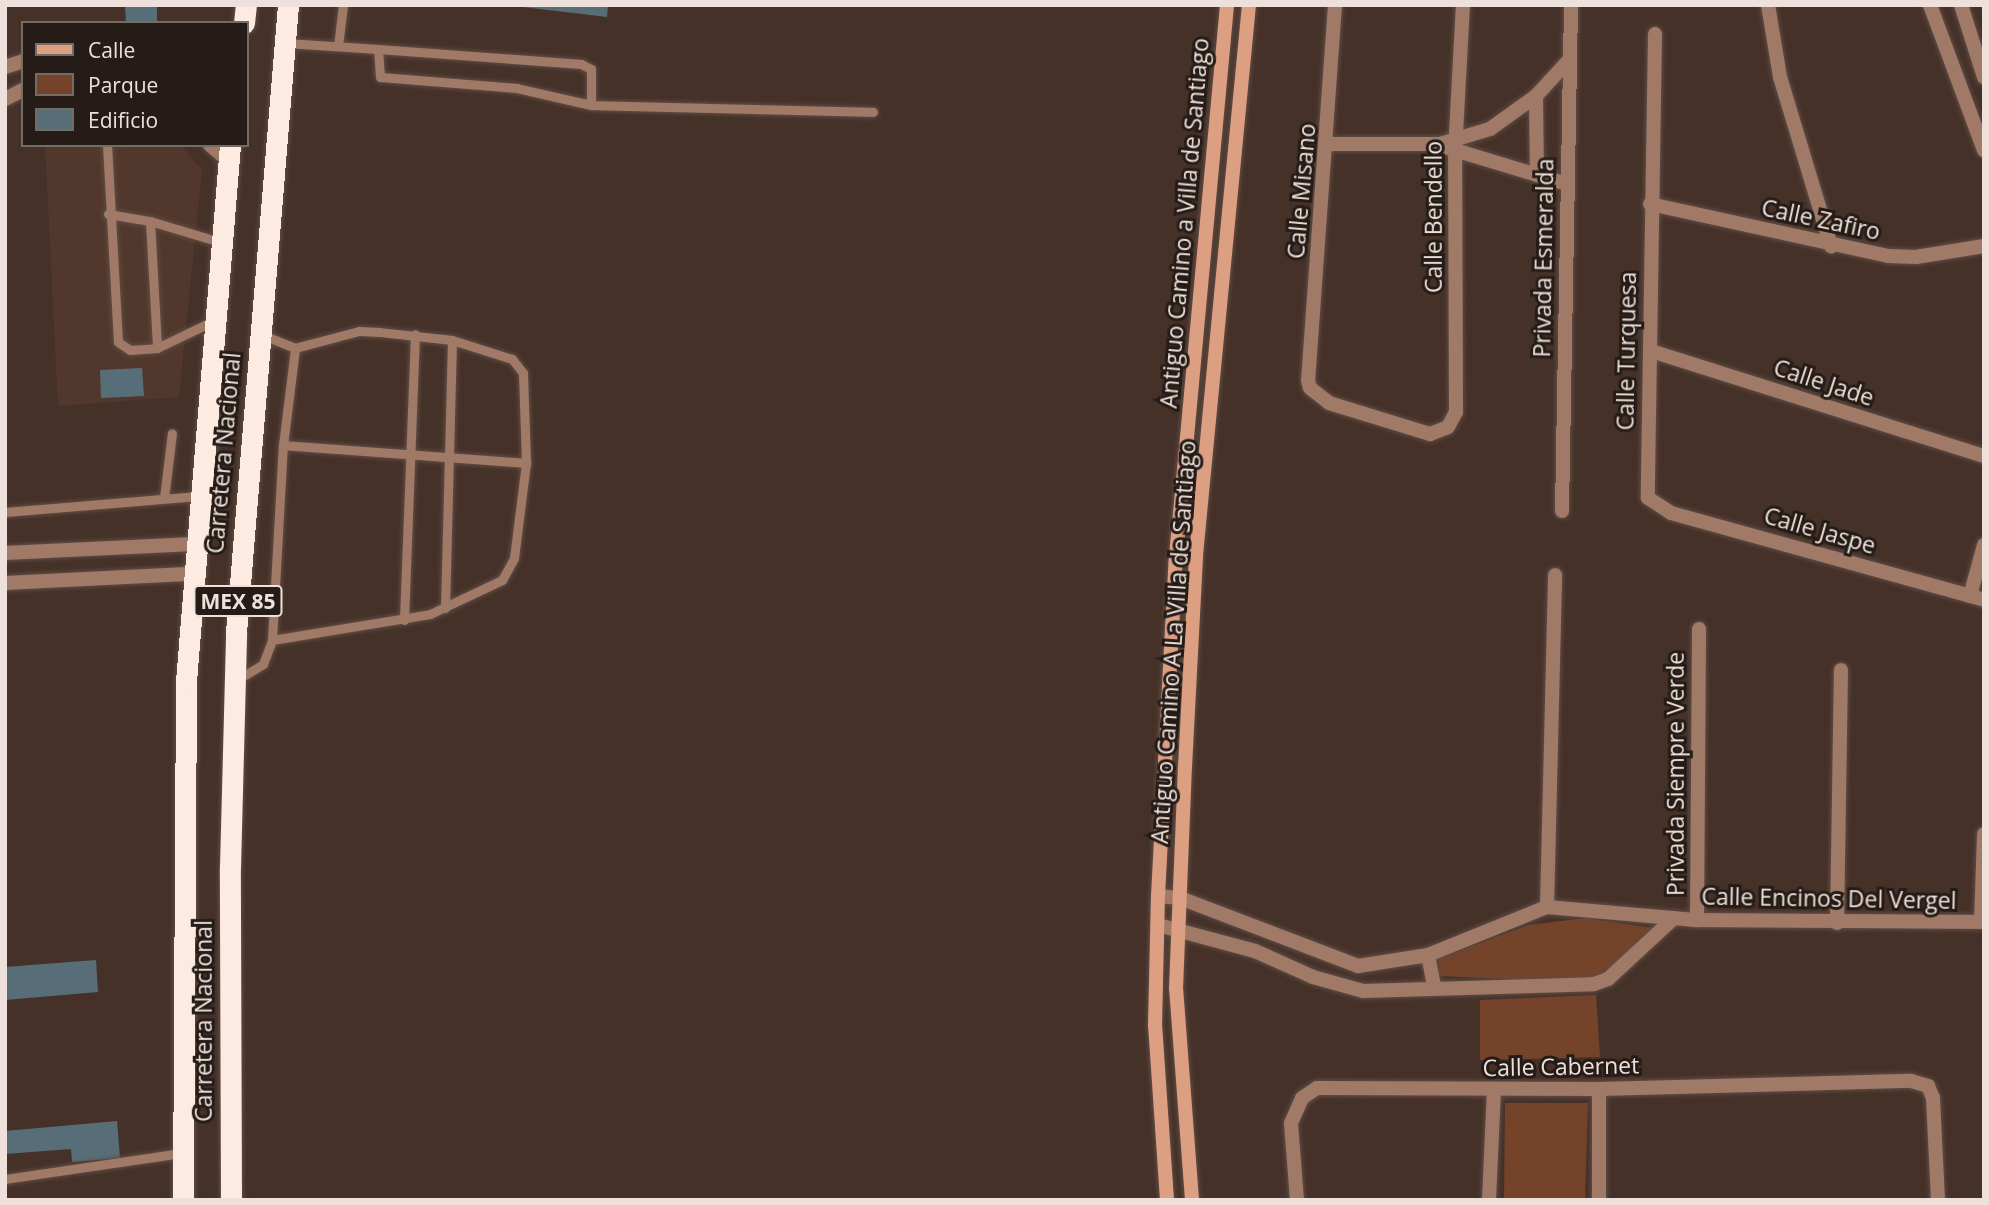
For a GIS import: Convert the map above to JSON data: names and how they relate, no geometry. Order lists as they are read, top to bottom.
{
  "streets": {
    "highway": ["Carretera Nacional", "MEX 85"],
    "street": [
      "Calle Misano",
      "Calle Bendello",
      "Calle Zafiro",
      "Antiguo Camino a Villa de Santiago",
      "Privada Esmeralda",
      "Calle Turquesa",
      "Calle Jade",
      "Calle Jaspe",
      "Antiguo Camino A La Villa de Santiago",
      "Privada Siempre Verde",
      "Calle Encinos Del Vergel",
      "Calle Cabernet"
    ]
  },
  "crossings": [
    ["Calle Misano", "Calle Bendello"],
    ["Calle Zafiro", "Calle Turquesa"],
    ["Antiguo Camino a Villa de Santiago", "Calle Encinos Del Vergel"],
    ["Calle Turquesa", "Calle Jade"],
    ["Calle Turquesa", "Calle Jaspe"],
    ["Antiguo Camino A La Villa de Santiago", "Calle Encinos Del Vergel"],
    ["Privada Siempre Verde", "Calle Encinos Del Vergel"]
  ],
  "legend": ["Calle", "Parque", "Edificio"]
}
